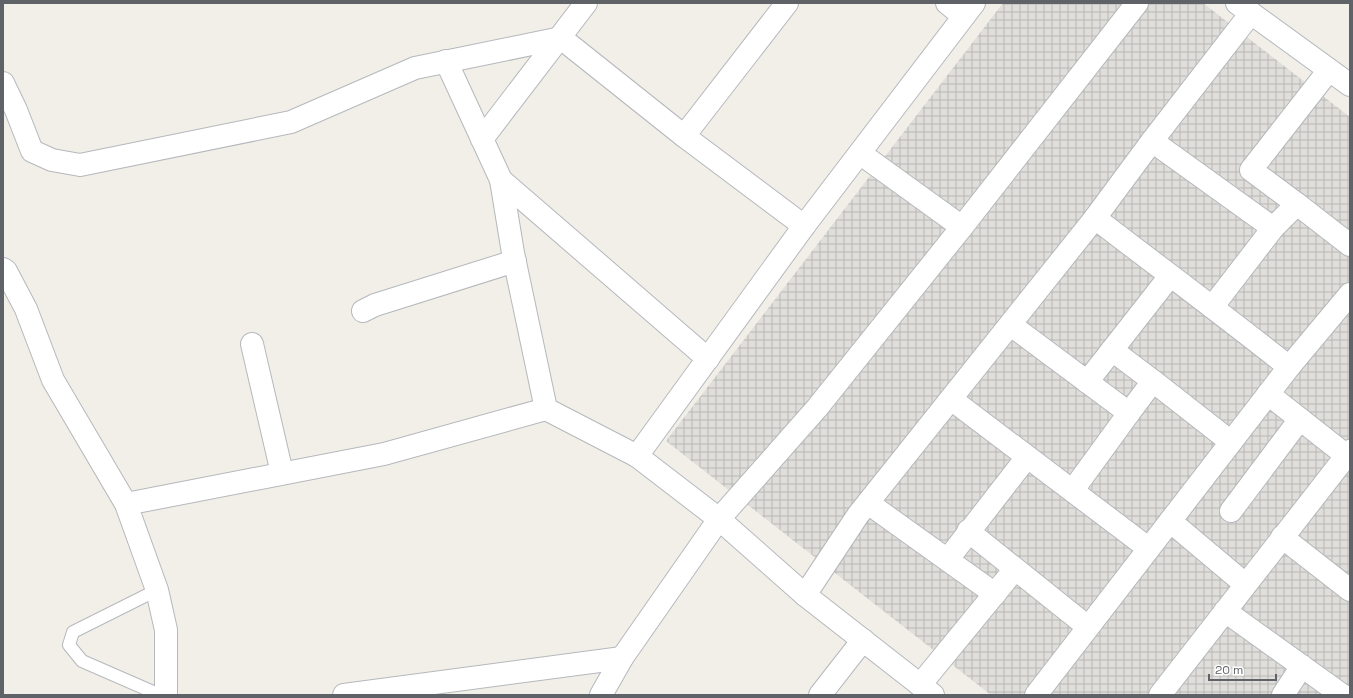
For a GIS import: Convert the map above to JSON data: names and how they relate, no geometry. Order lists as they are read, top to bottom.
{
  "scale_bar": "20 m"
}
